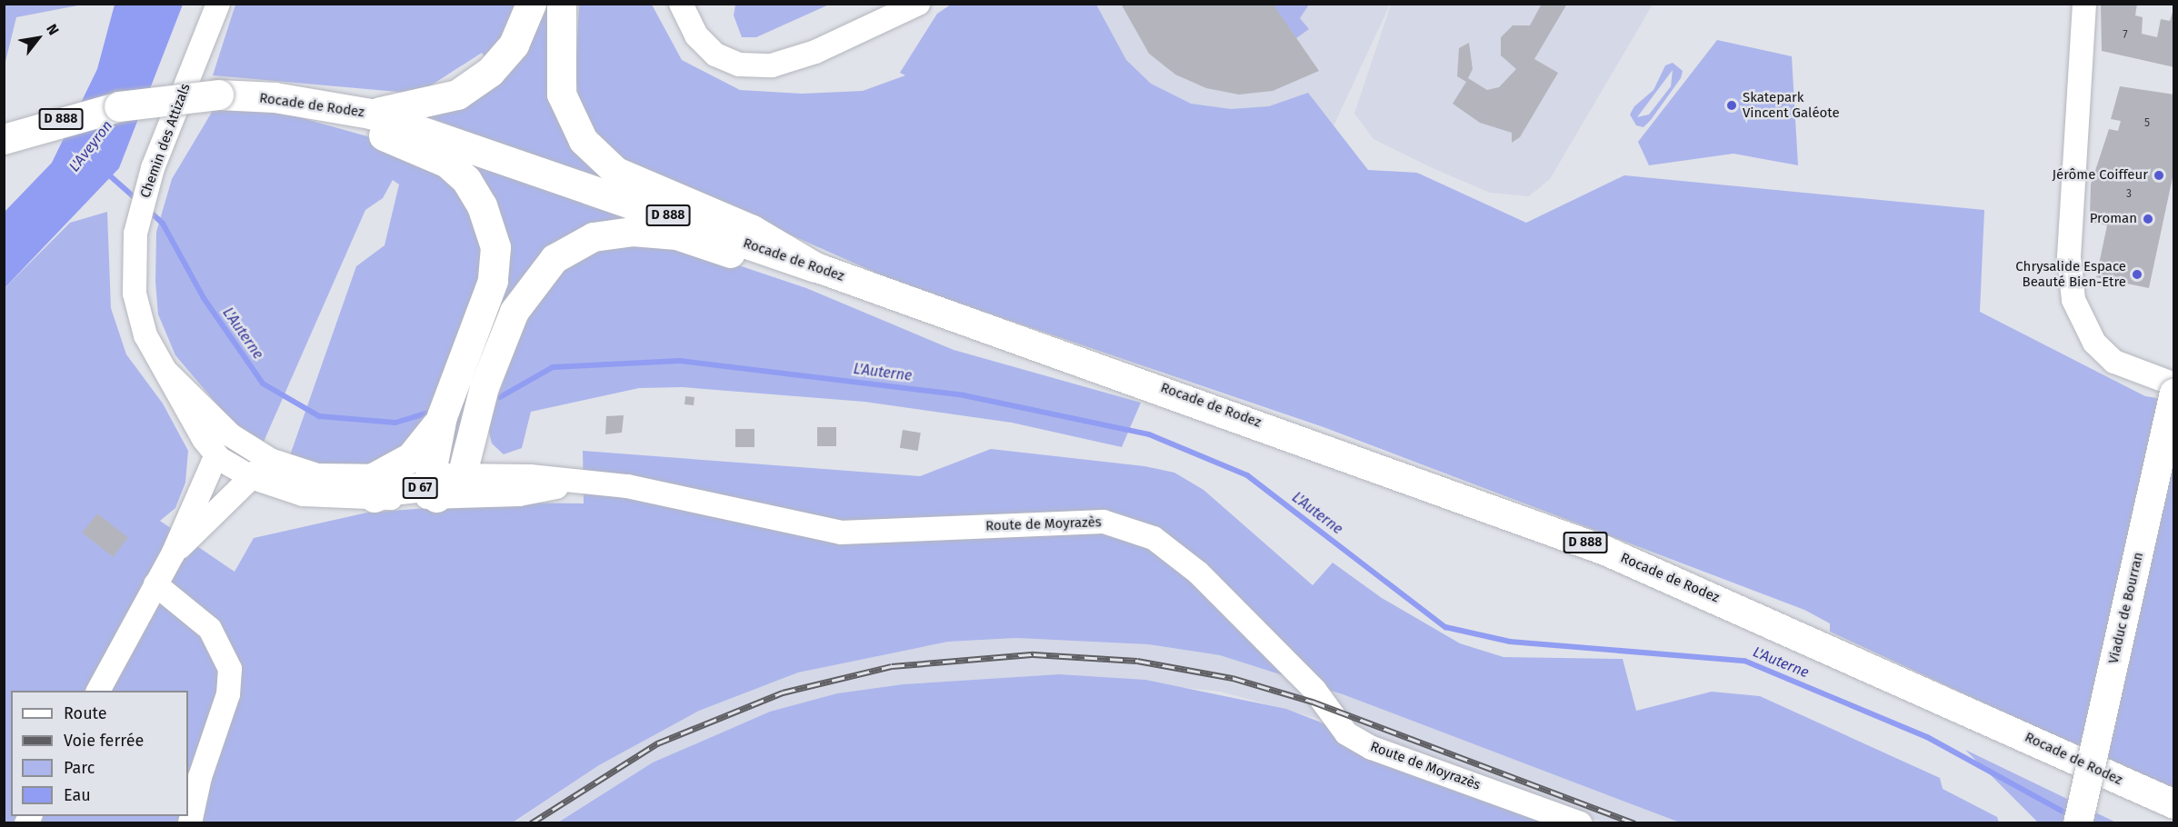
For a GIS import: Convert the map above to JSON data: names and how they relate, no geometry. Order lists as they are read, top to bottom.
{
  "streets": {
    "highway": ["Rocade de Rodez", "D 888"],
    "main road": ["D 67", "Viaduc de Bourran"],
    "street": ["Chemin des Attizals", "Route de Moyrazès"]
  },
  "crossings": [
    ["Chemin des Attizals", "D 67"],
    ["D 67", "Route de Moyrazès"]
  ],
  "water": ["L'Aveyron", "L'Auterne"],
  "places": [
    "Skatepark Vincent Galéote",
    "Jérôme Coiffeur",
    "Proman",
    "Chrysalide Espace Beauté Bien-Etre"
  ],
  "house_numbers": ["7", "5", "3"],
  "legend": [
    "Route",
    "Voie ferrée",
    "Parc",
    "Eau"
  ],
  "north": "top right"
}
